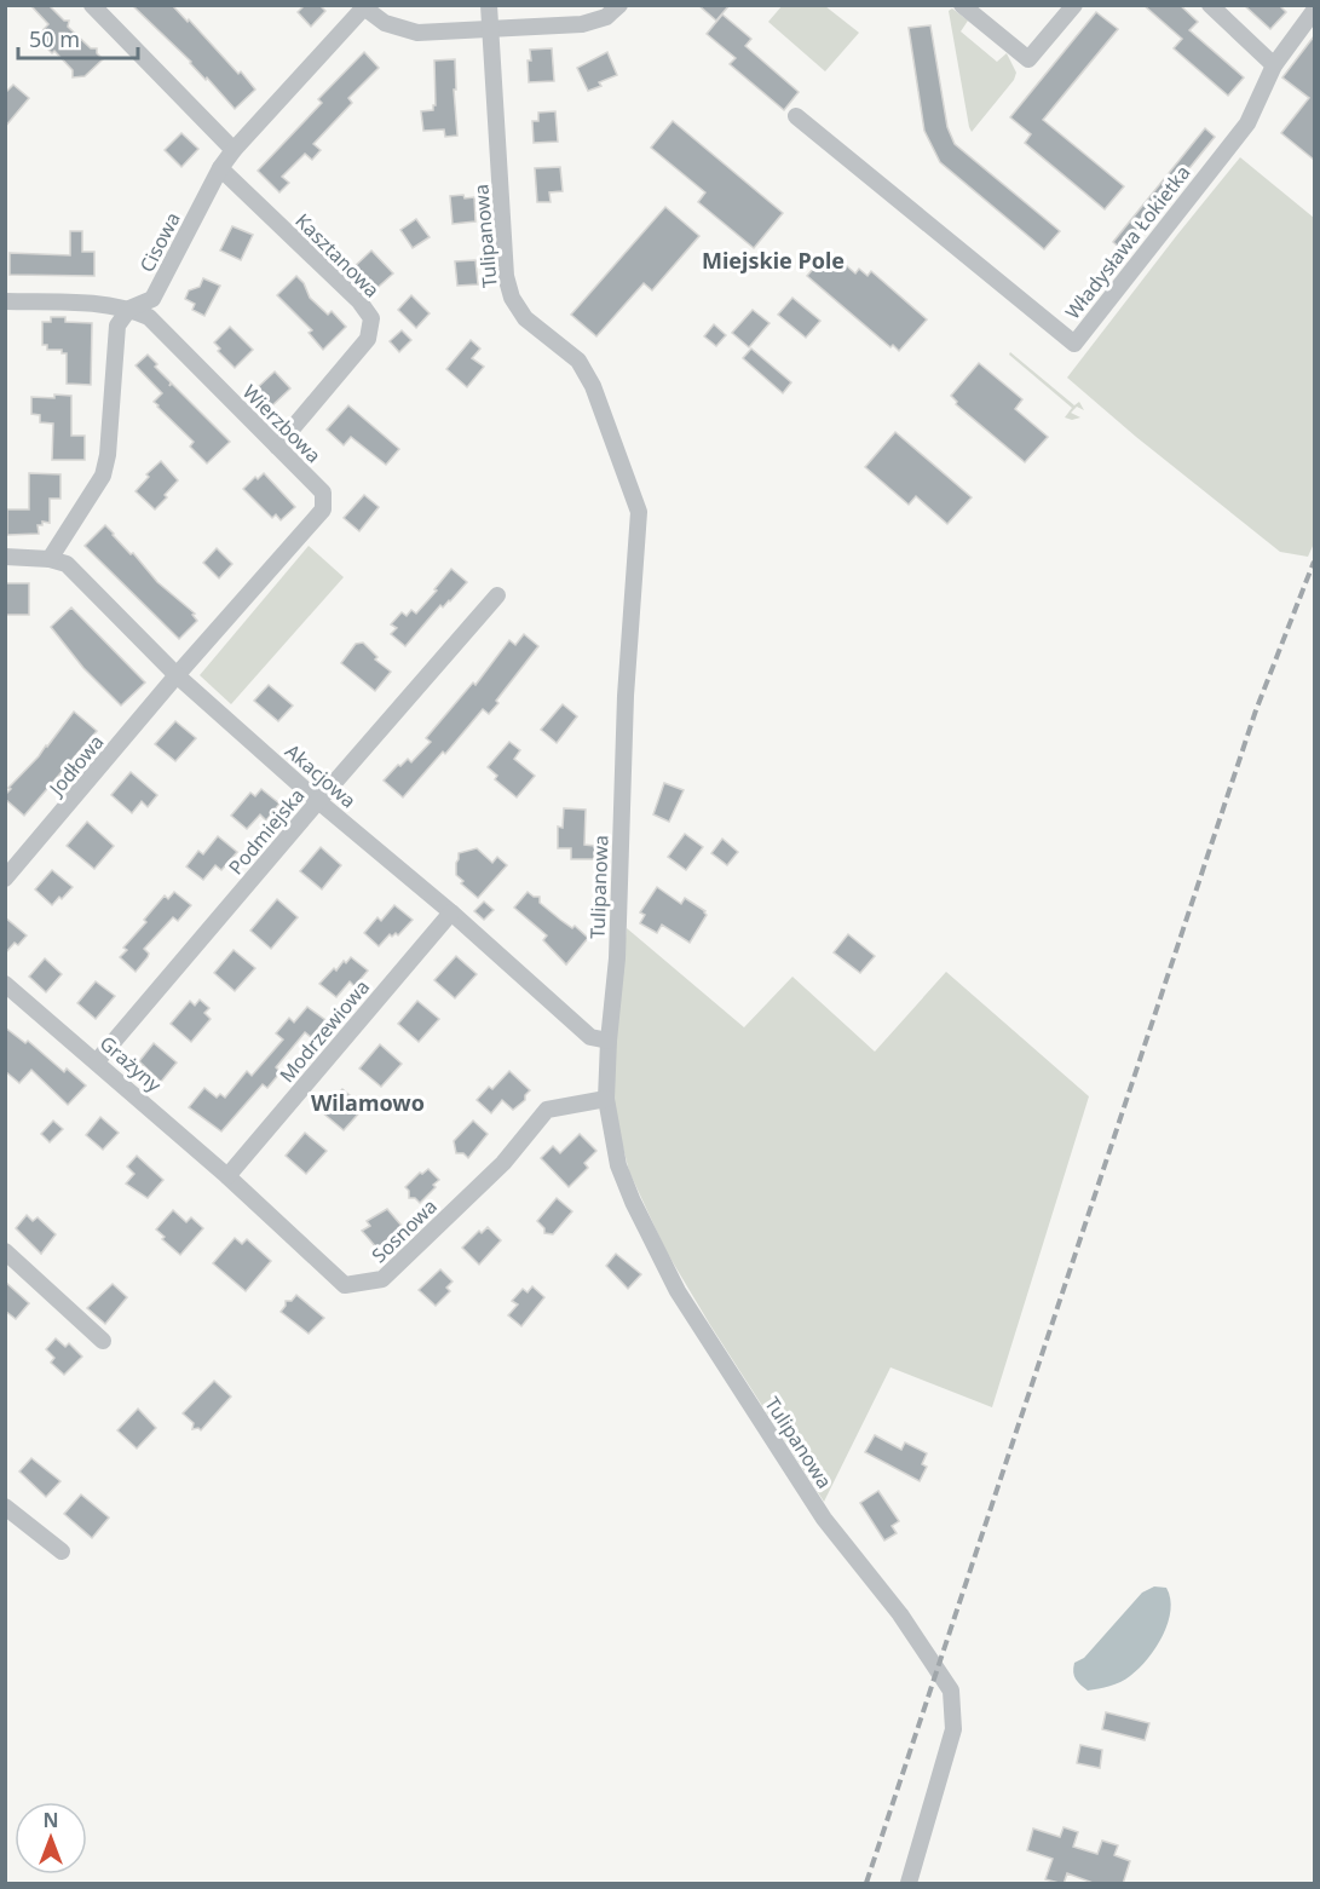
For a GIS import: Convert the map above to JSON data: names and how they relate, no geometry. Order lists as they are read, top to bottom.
{
  "streets": {
    "street": [
      "Tulipanowa",
      "Cisowa",
      "Władysława Łokietka",
      "Kasztanowa",
      "Wierzbowa",
      "Jodłowa",
      "Akacjowa",
      "Podmiejska",
      "Modrzewiowa",
      "Grażyny",
      "Sosnowa"
    ]
  },
  "crossings": [
    ["Tulipanowa", "Akacjowa"],
    ["Tulipanowa", "Sosnowa"],
    ["Cisowa", "Kasztanowa"],
    ["Cisowa", "Wierzbowa"],
    ["Kasztanowa", "Wierzbowa"],
    ["Wierzbowa", "Jodłowa"],
    ["Wierzbowa", "Akacjowa"],
    ["Jodłowa", "Akacjowa"],
    ["Akacjowa", "Podmiejska"],
    ["Akacjowa", "Modrzewiowa"],
    ["Podmiejska", "Grażyny"],
    ["Modrzewiowa", "Grażyny"],
    ["Modrzewiowa", "Sosnowa"],
    ["Grażyny", "Sosnowa"]
  ],
  "districts": ["Miejskie Pole", "Wilamowo"],
  "scale_bar": "50 m",
  "north": "top"
}
